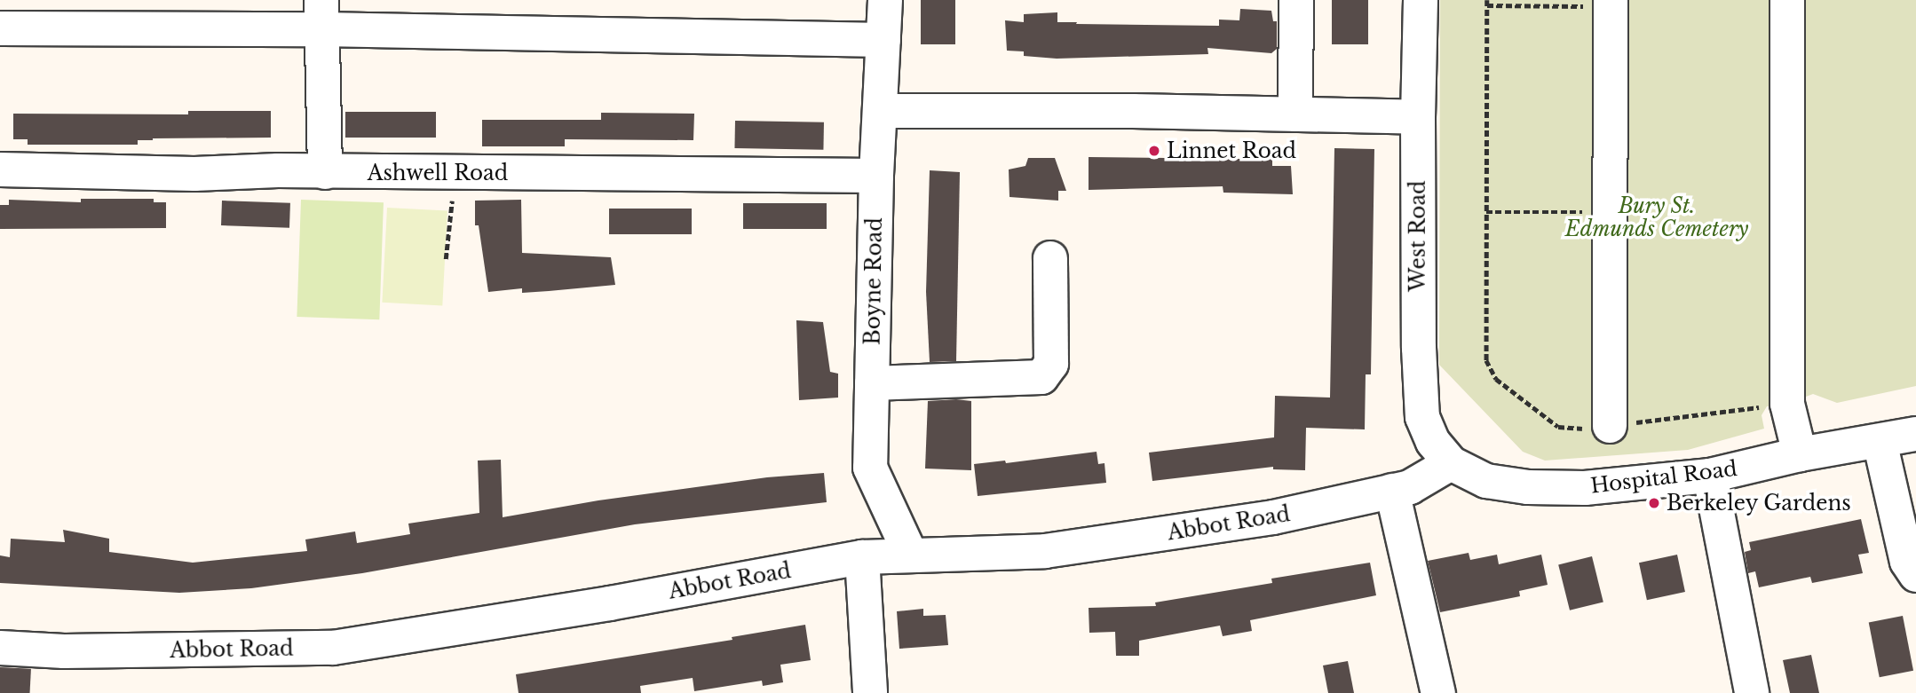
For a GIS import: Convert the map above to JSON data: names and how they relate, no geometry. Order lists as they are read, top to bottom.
{
  "streets": {
    "street": [
      "Ashwell Road",
      "West Road",
      "Boyne Road",
      "Hospital Road",
      "Abbot Road"
    ]
  },
  "crossings": [
    ["Ashwell Road", "Boyne Road"],
    ["West Road", "Hospital Road"],
    ["West Road", "Abbot Road"],
    ["Boyne Road", "Abbot Road"],
    ["Hospital Road", "Abbot Road"]
  ],
  "parks": ["Bury St. Edmunds Cemetery"],
  "places": ["Linnet Road", "Berkeley Gardens"]
}
